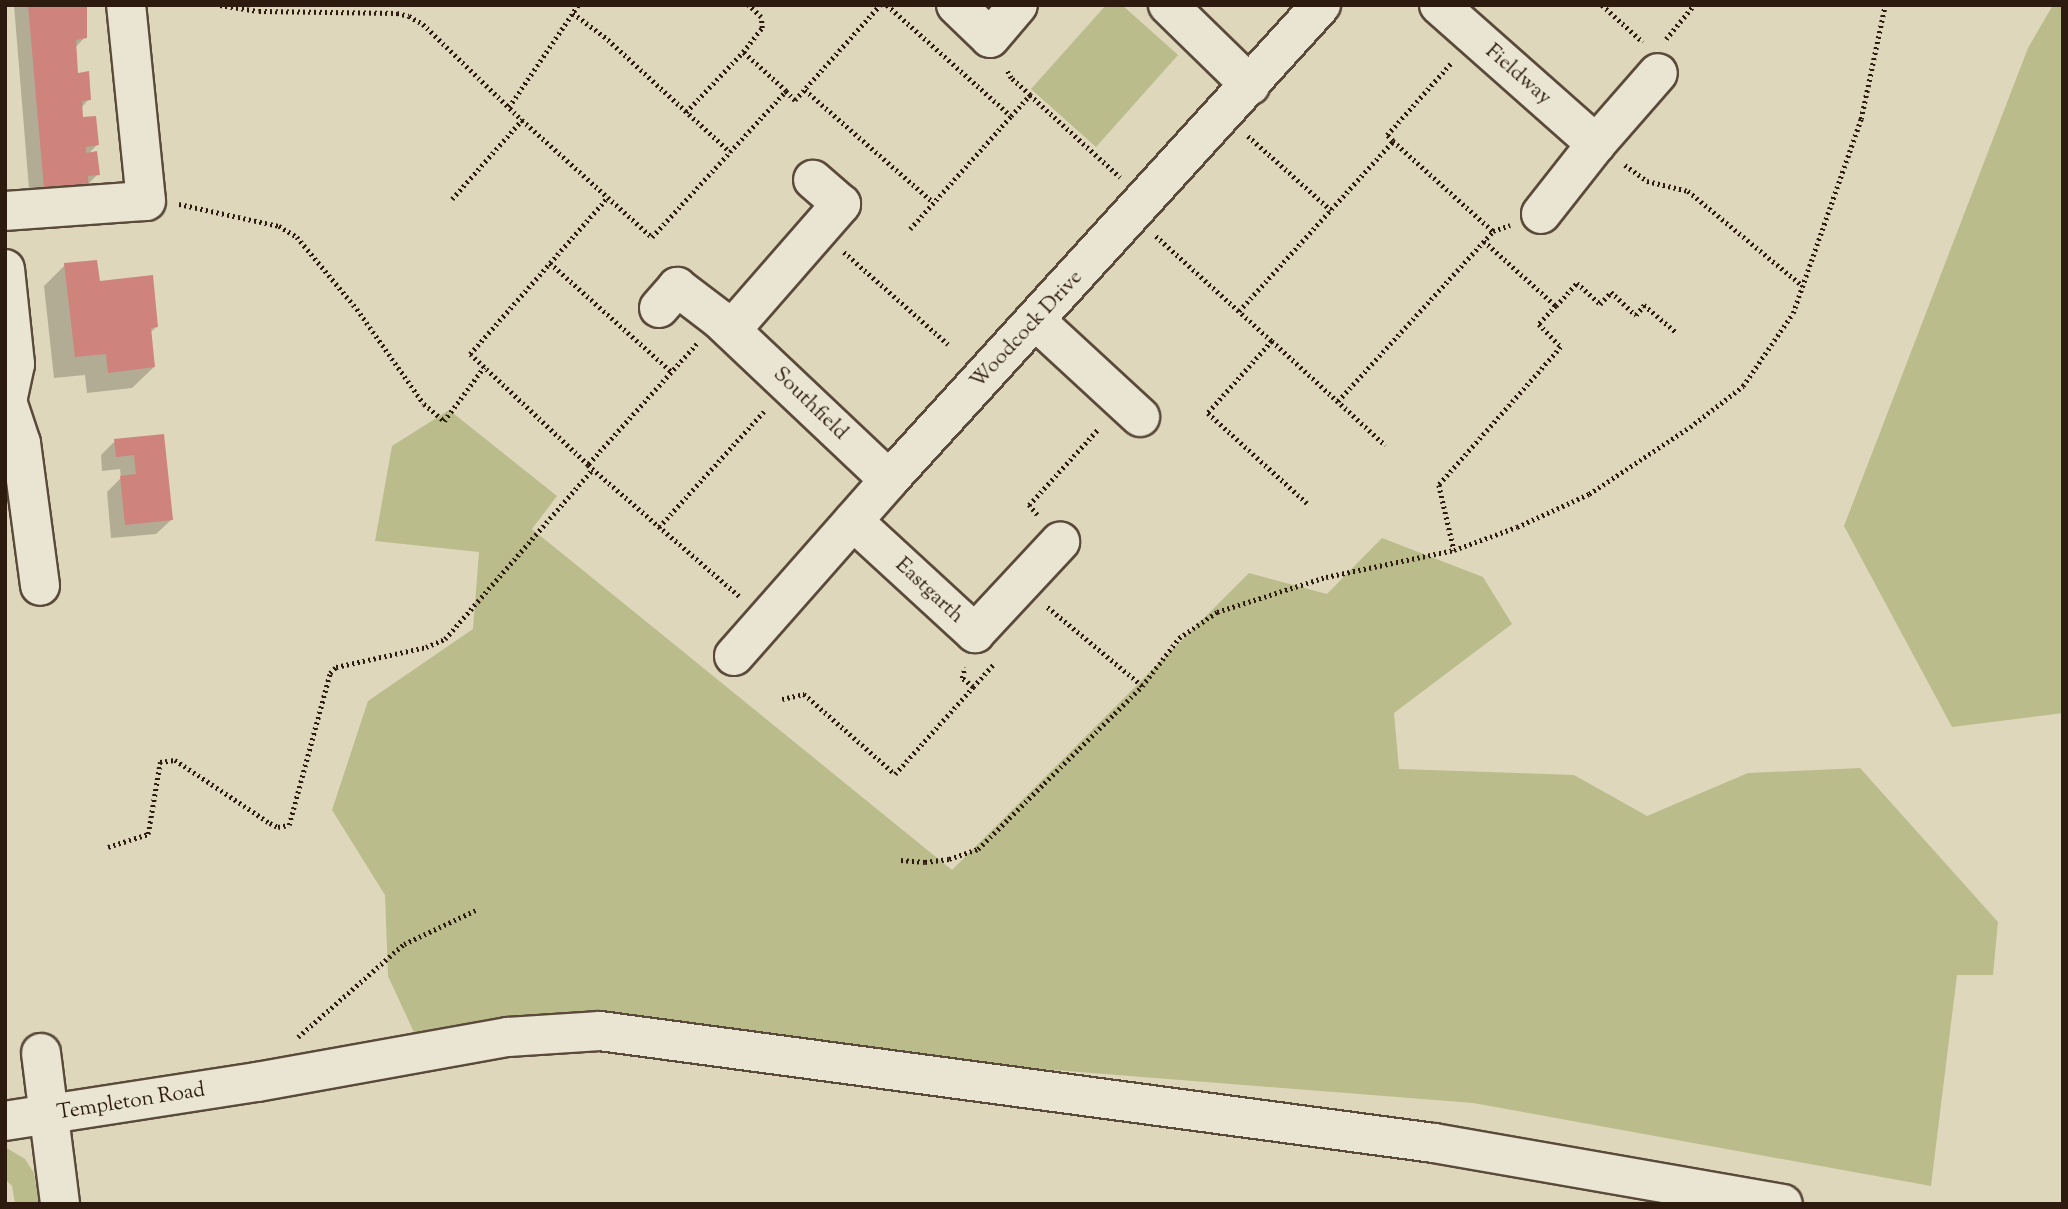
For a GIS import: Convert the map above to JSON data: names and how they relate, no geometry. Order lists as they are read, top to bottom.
{
  "streets": {
    "street": [
      "Fieldway",
      "Woodcock Drive",
      "Southfield",
      "Eastgarth",
      "Templeton Road"
    ]
  },
  "crossings": [
    ["Woodcock Drive", "Southfield"],
    ["Woodcock Drive", "Eastgarth"]
  ]
}
